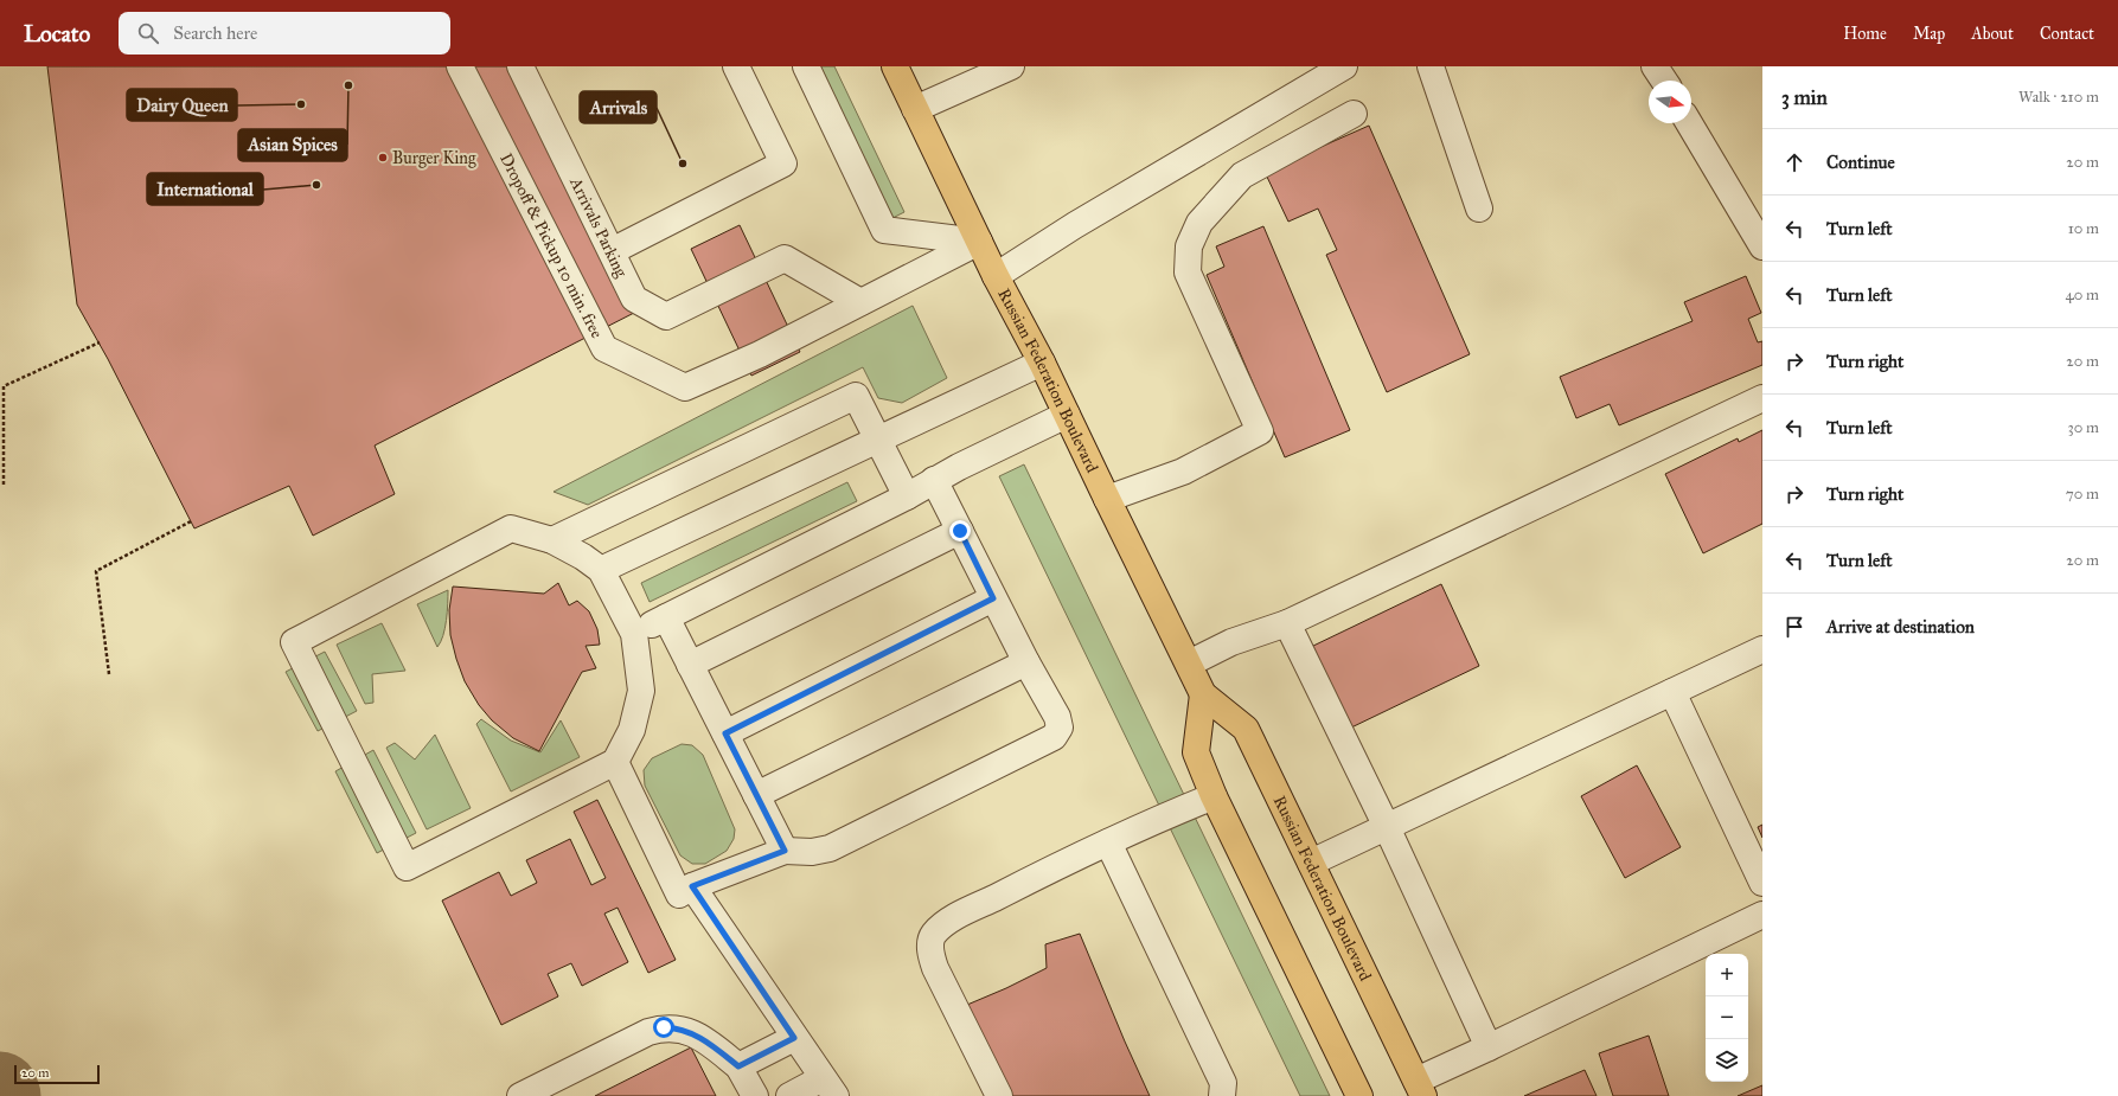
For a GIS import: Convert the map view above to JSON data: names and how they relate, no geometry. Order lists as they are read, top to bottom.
{
  "streets": {
    "highway": ["Russian Federation Boulevard"],
    "street": ["Arrivals Parking", "Dropoff & Pickup 10 min. free"]
  },
  "crossings": [
    ["Arrivals Parking", "Dropoff & Pickup 10 min. free"]
  ],
  "places": [
    "Asian Spices",
    "Dairy Queen",
    "Burger King",
    "Arrivals",
    "International"
  ],
  "scale_bar": "20 m",
  "north": "right",
  "page": {
    "header": "Locato",
    "search": "Search here",
    "nav": [
      "Home",
      "Map",
      "About",
      "Contact"
    ],
    "heading": ["3 min", "Walk · 210 m"],
    "list": [
      ["Continue", "20 m"],
      ["Turn left", "10 m"],
      ["Turn left", "40 m"],
      ["Turn right", "20 m"],
      ["Turn left", "30 m"],
      ["Turn right", "70 m"],
      ["Turn left", "20 m"],
      "Arrive at destination"
    ],
    "map_buttons": ["+", "−"],
    "scale": "20 m"
  }
}
